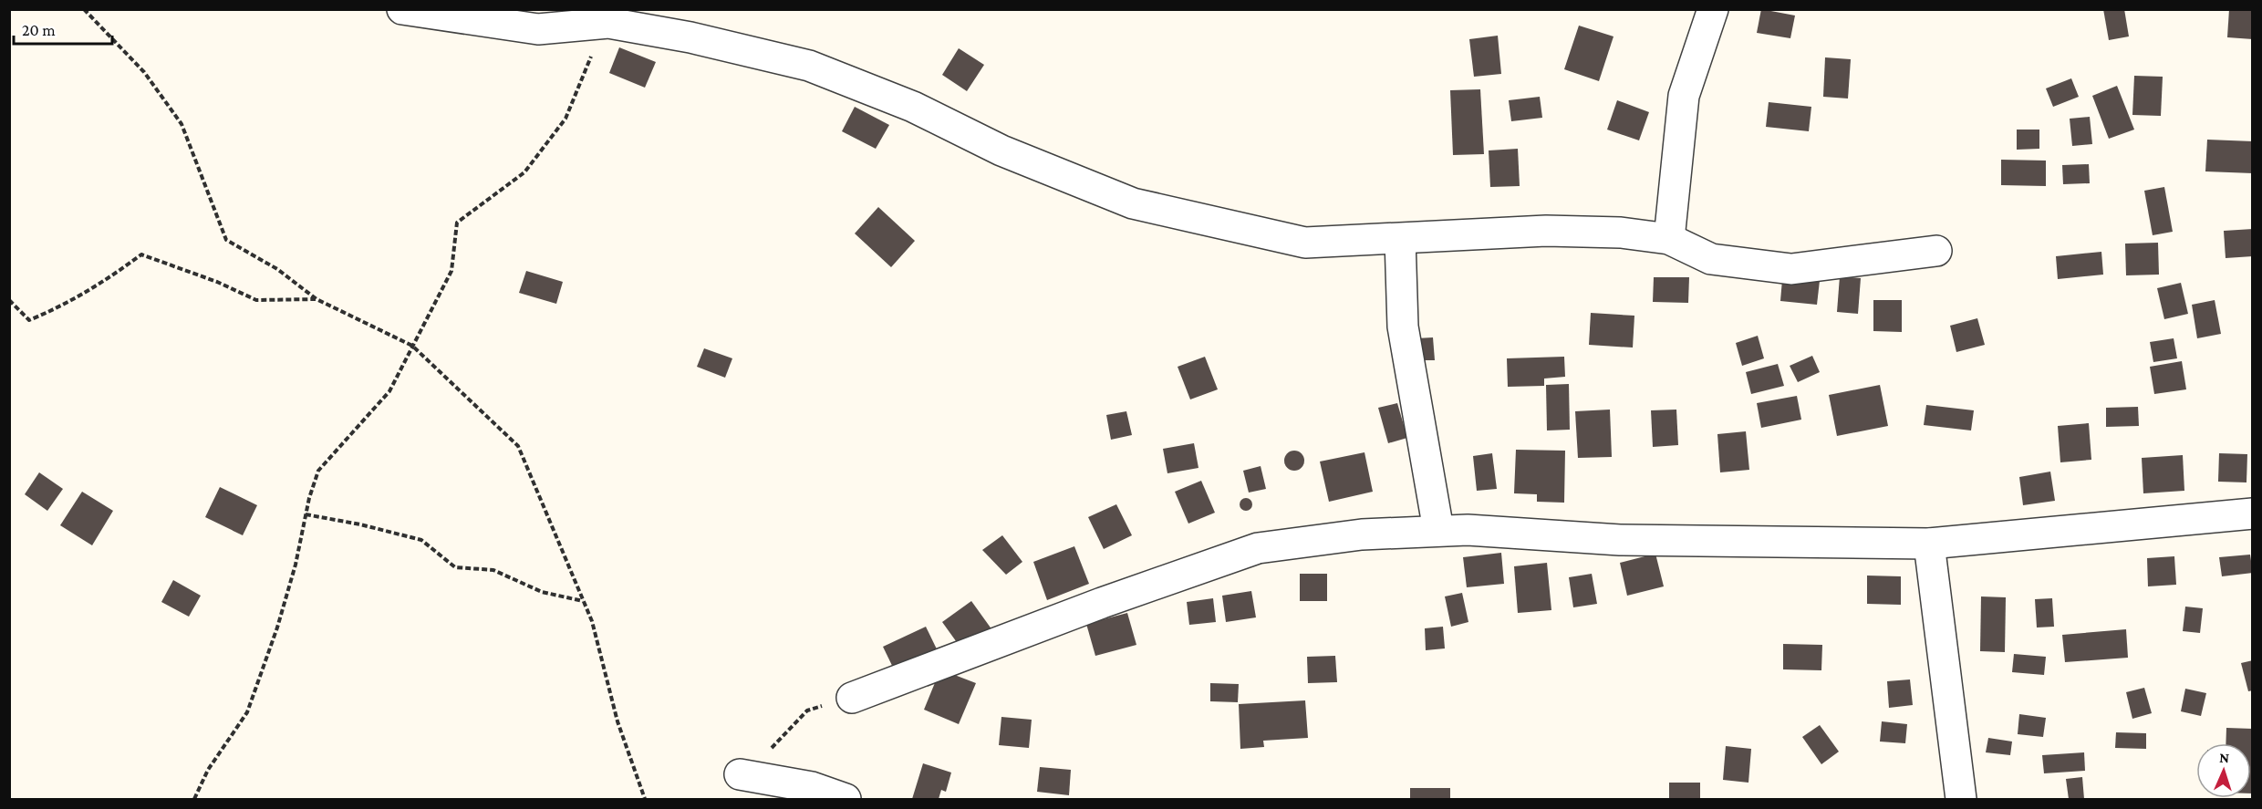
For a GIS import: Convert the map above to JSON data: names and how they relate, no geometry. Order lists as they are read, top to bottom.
{
  "scale_bar": "20 m",
  "north": "top"
}
